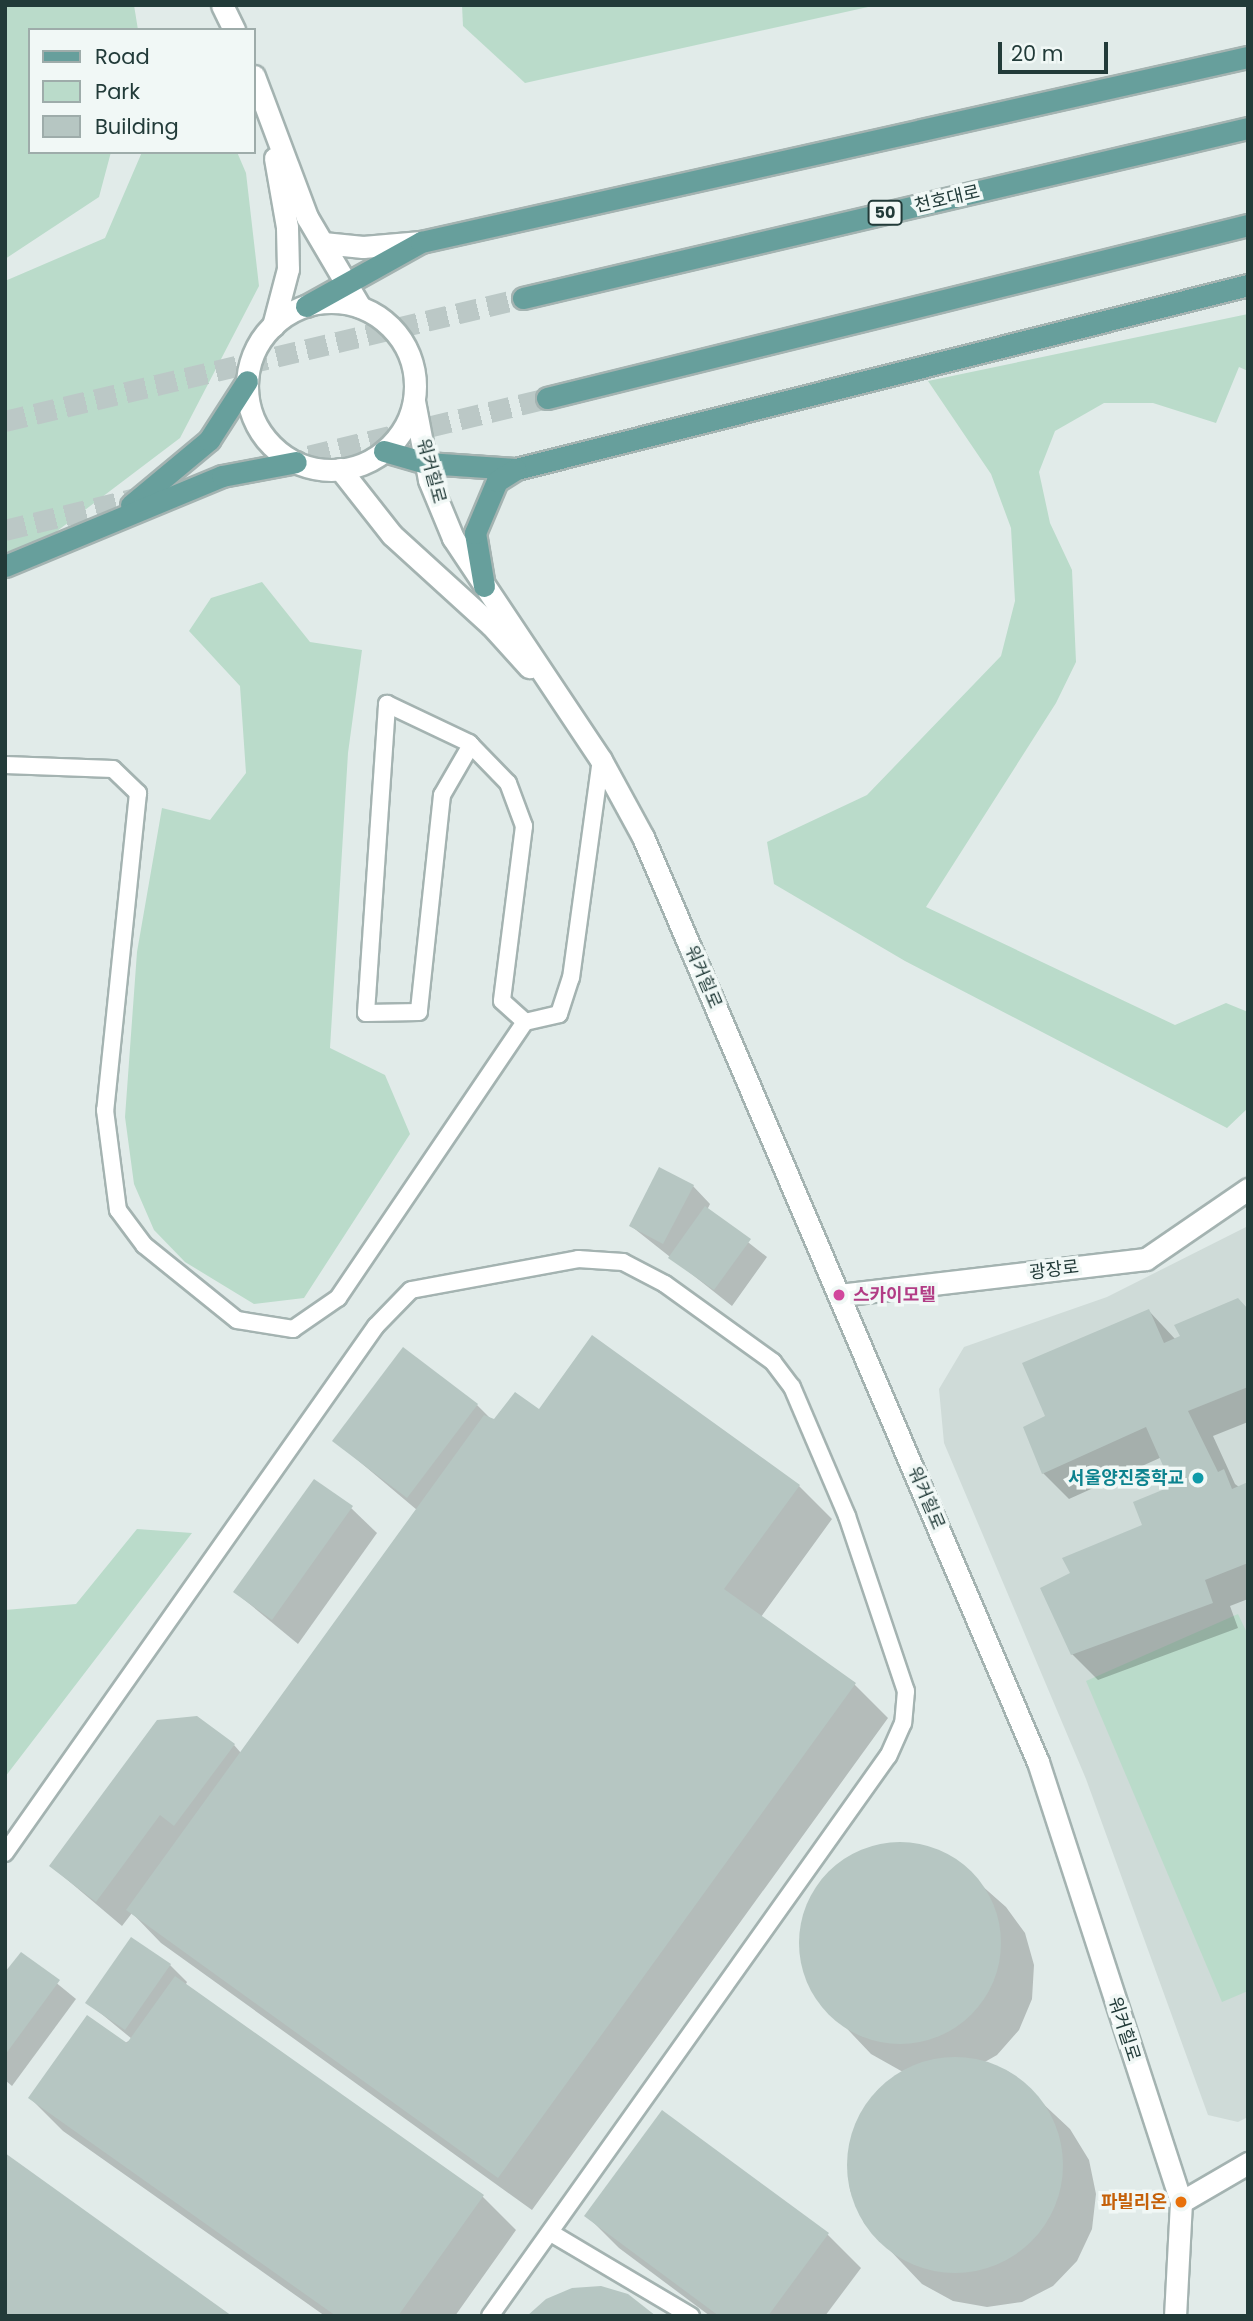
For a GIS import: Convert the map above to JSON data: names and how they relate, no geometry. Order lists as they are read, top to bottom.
{
  "streets": {
    "main road": ["천호대로", "50"],
    "street": ["워커힐로", "광장로"]
  },
  "crossings": [
    ["워커힐로", "광장로"]
  ],
  "places": ["스카이모텔", "서울양진중학교", "파빌리온"],
  "legend": ["Road", "Park", "Building"],
  "scale_bar": "20 m"
}
